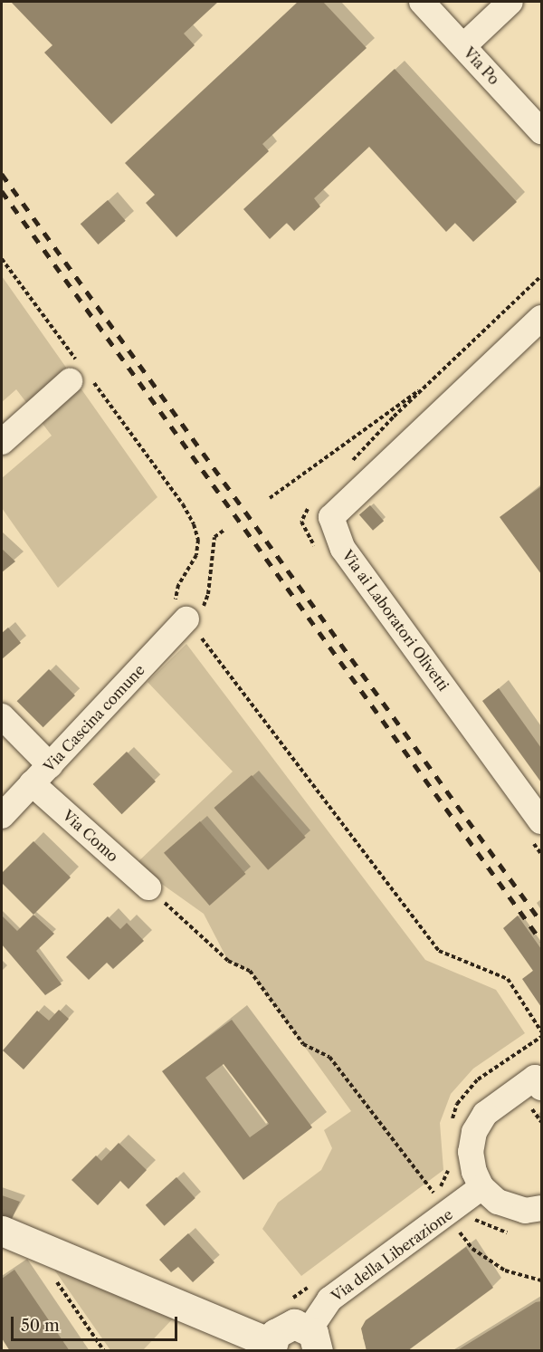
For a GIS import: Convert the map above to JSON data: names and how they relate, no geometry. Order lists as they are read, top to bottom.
{
  "streets": {
    "street": [
      "Via Po",
      "Via ai Laboratori Olivetti",
      "Via Cascina comune",
      "Via Como",
      "Via della Liberazione"
    ]
  },
  "crossings": [
    ["Via Cascina comune", "Via Como"]
  ],
  "scale_bar": "50 m"
}
